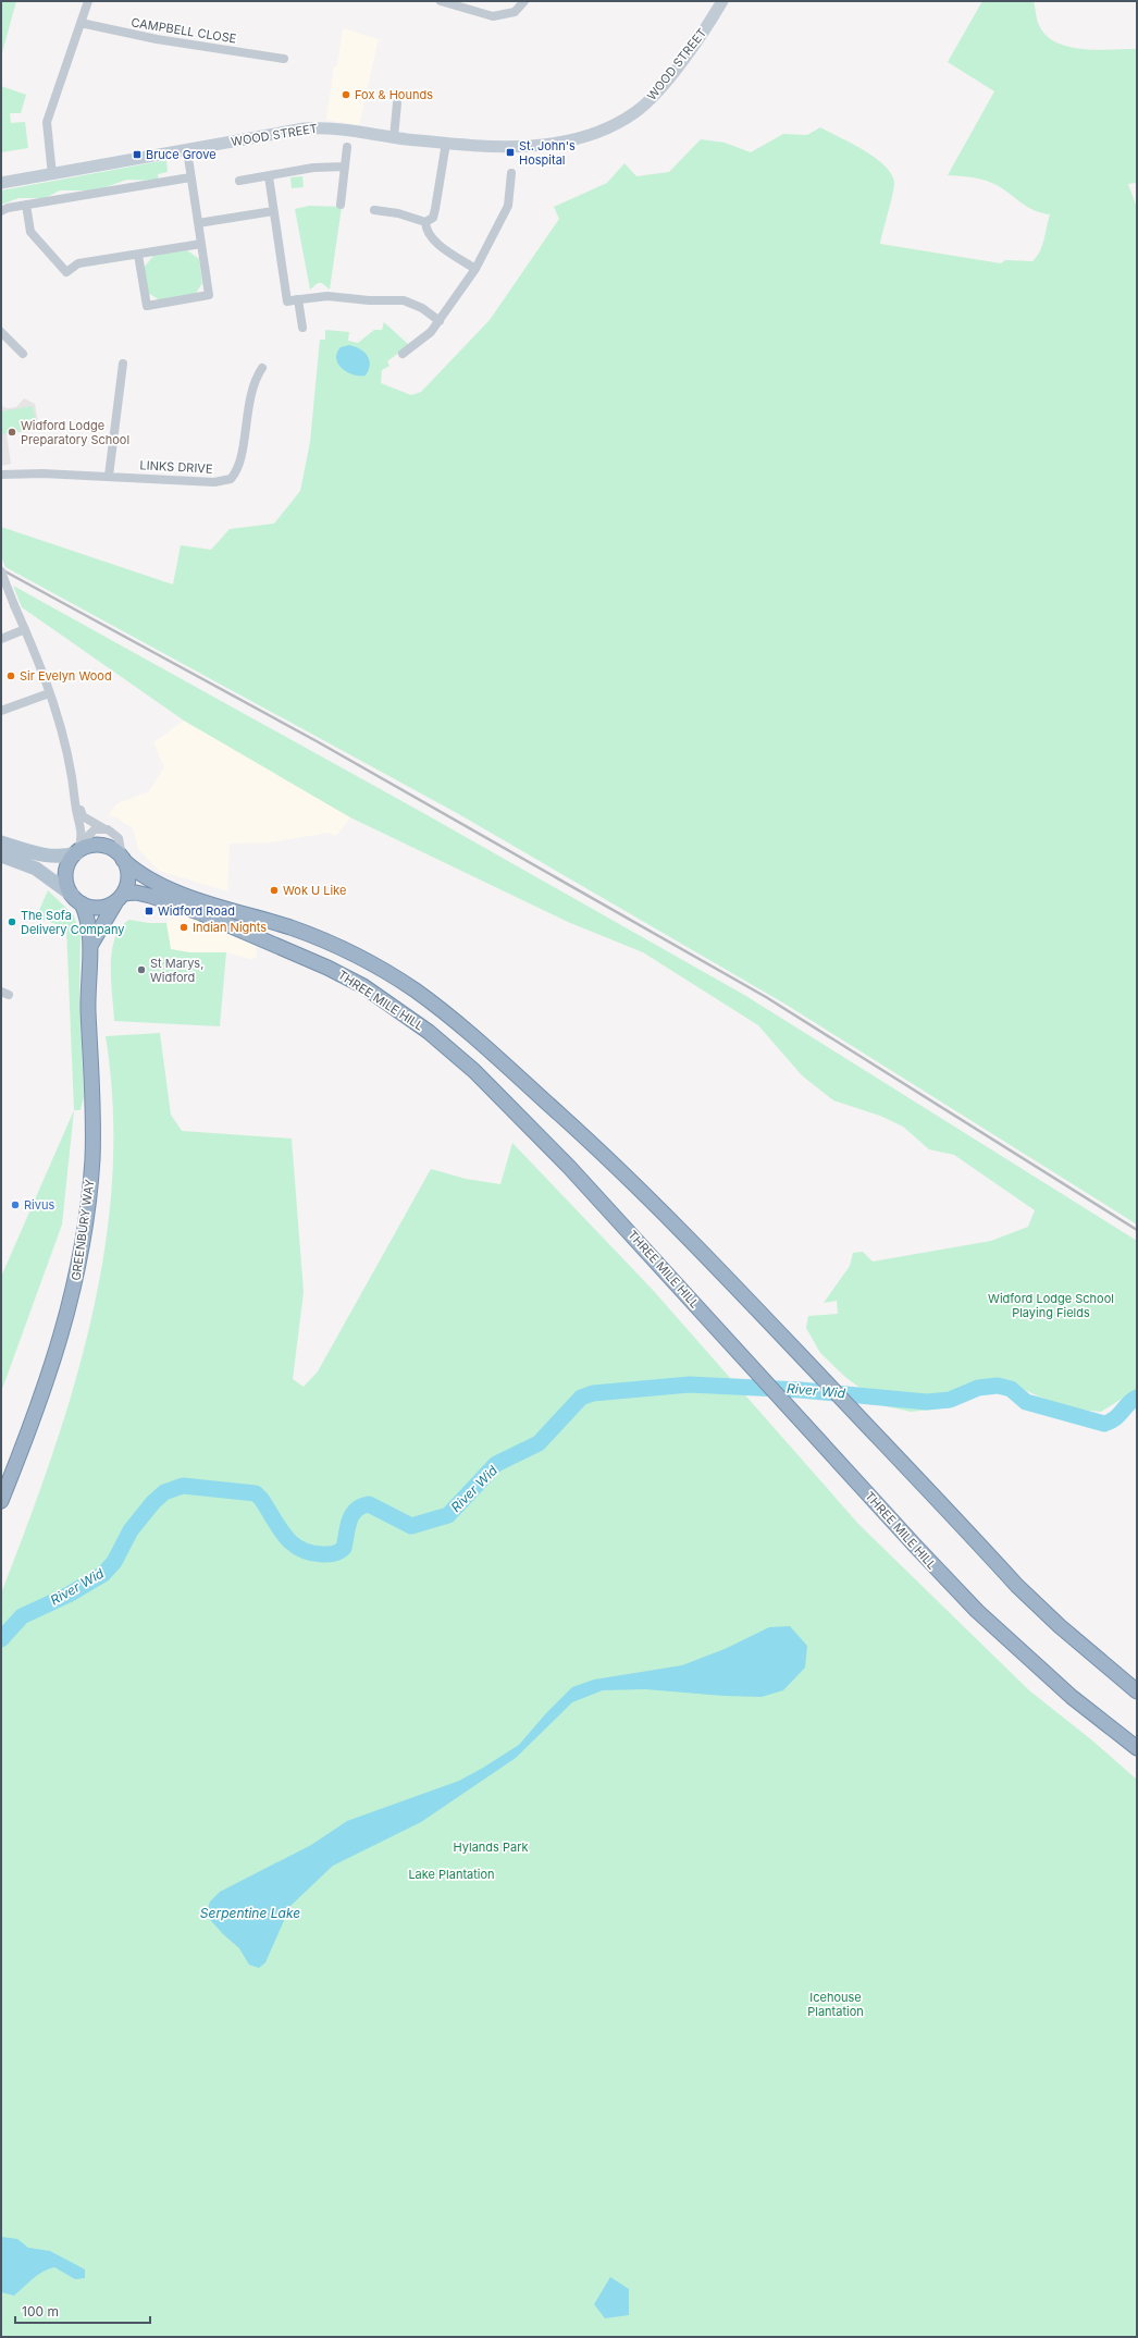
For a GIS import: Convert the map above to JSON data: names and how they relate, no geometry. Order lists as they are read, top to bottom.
{
  "streets": {
    "highway": ["THREE MILE HILL", "GREENBURY WAY"],
    "main road": ["WOOD STREET"],
    "street": ["CAMPBELL CLOSE", "LINKS DRIVE"]
  },
  "crossings": [
    ["THREE MILE HILL", "GREENBURY WAY"]
  ],
  "water": ["River Wid", "Serpentine Lake"],
  "parks": [
    "Widford Lodge School Playing Fields",
    "Hylands Park",
    "Lake Plantation",
    "Icehouse Plantation"
  ],
  "places": {
    "other": [
      "Fox & Hounds",
      "Widford Lodge Preparatory School",
      "Sir Evelyn Wood",
      "Wok U Like",
      "The Sofa Delivery Company",
      "Indian Nights",
      "St Marys, Widford",
      "Rivus"
    ],
    "transit": ["St. John's Hospital", "Bruce Grove", "Widford Road"]
  },
  "scale_bar": "100 m"
}
